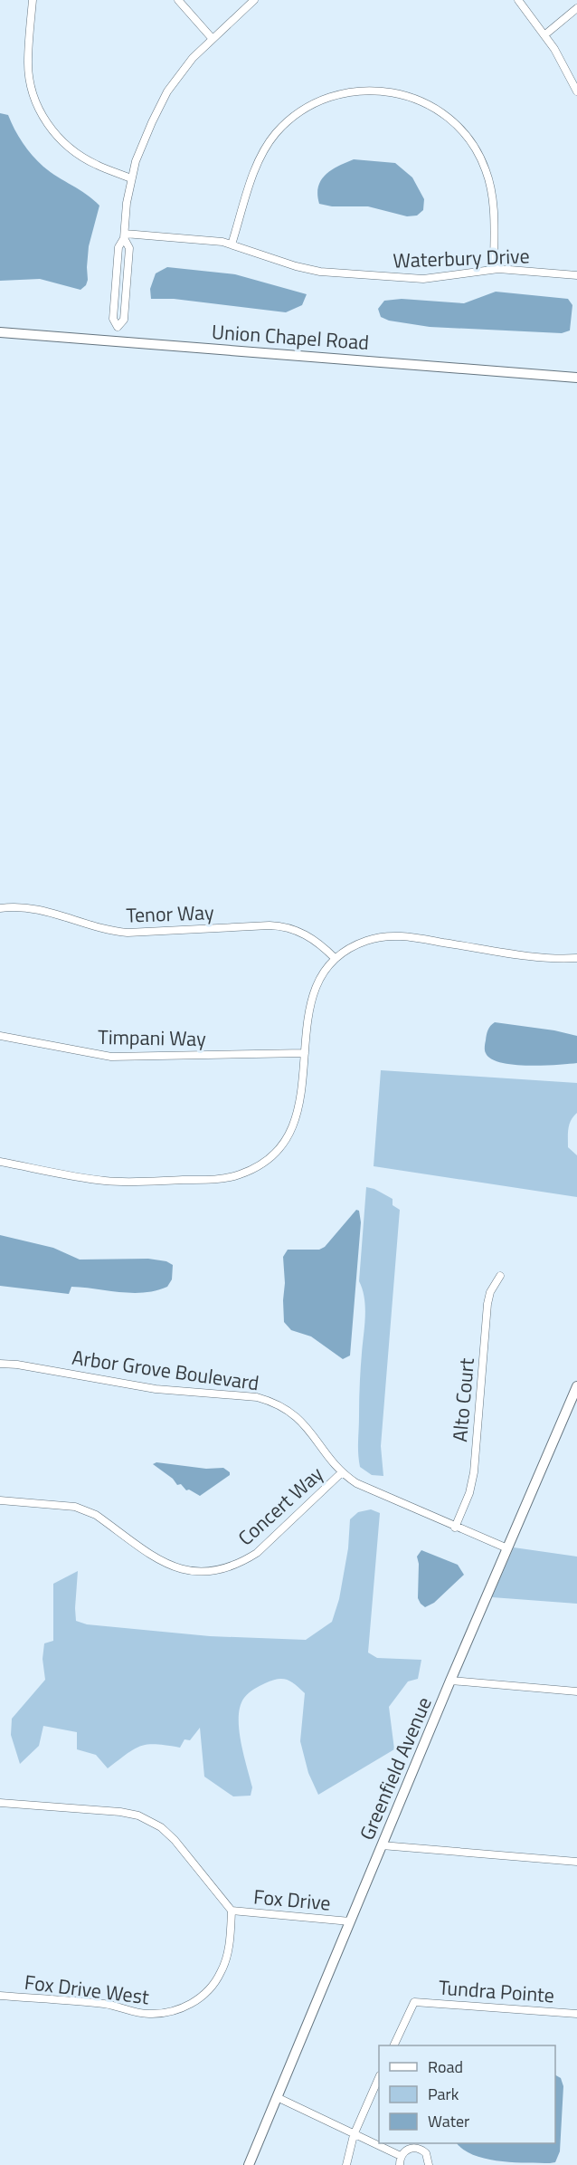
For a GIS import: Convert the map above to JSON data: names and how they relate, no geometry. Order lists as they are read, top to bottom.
{
  "streets": {
    "main road": ["Union Chapel Road", "Greenfield Avenue"],
    "street": [
      "Waterbury Drive",
      "Tenor Way",
      "Timpani Way",
      "Arbor Grove Boulevard",
      "Alto Court",
      "Concert Way",
      "Fox Drive",
      "Fox Drive West",
      "Tundra Pointe"
    ]
  },
  "crossings": [
    ["Arbor Grove Boulevard", "Alto Court"],
    ["Arbor Grove Boulevard", "Concert Way"],
    ["Arbor Grove Boulevard", "Greenfield Avenue"],
    ["Greenfield Avenue", "Fox Drive"],
    ["Fox Drive", "Fox Drive West"]
  ],
  "legend": ["Road", "Park", "Water"]
}
